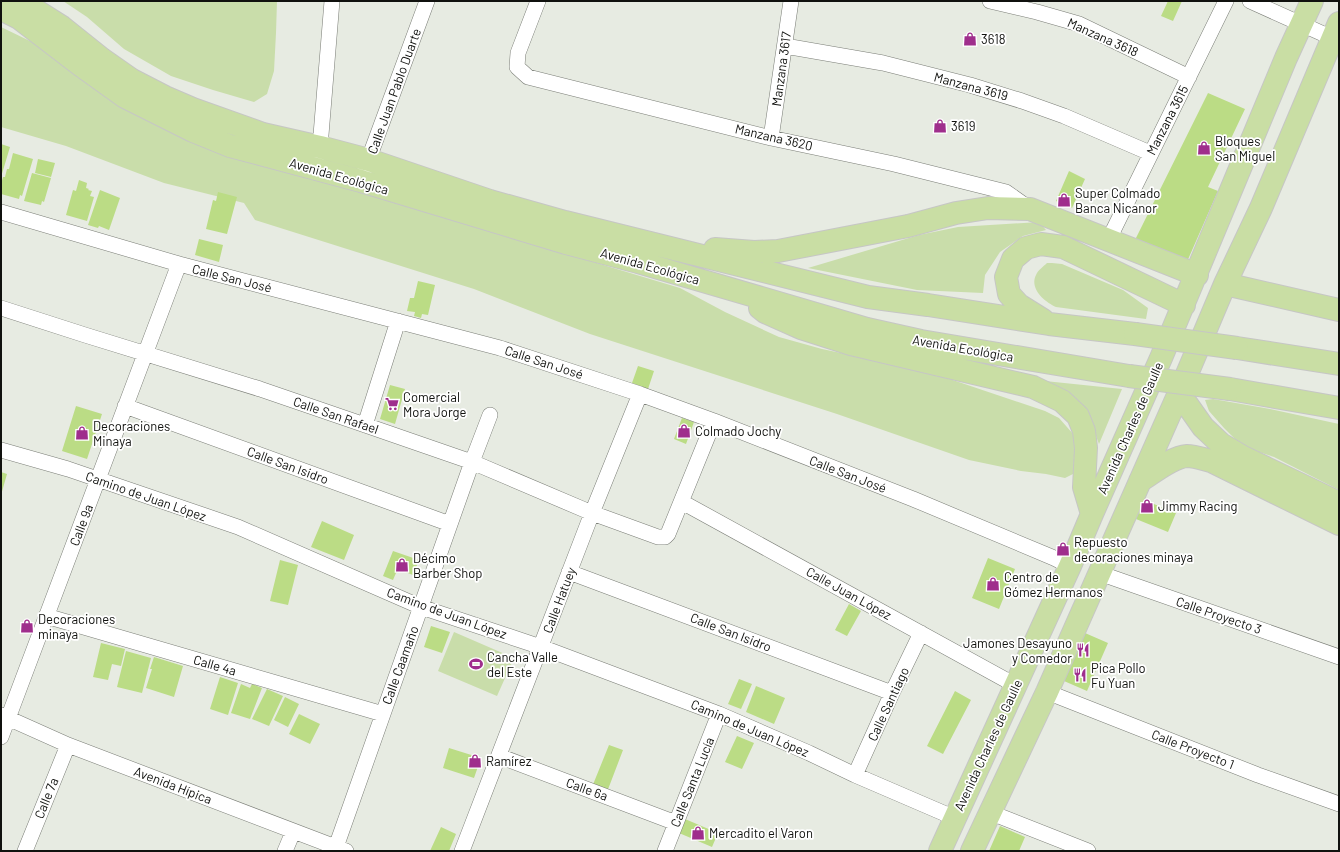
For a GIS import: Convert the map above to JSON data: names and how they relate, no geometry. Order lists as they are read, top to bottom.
{
  "streets": {
    "main road": ["Avenida Ecológica", "Avenida Charles de Gaulle"],
    "street": [
      "Manzana 3618",
      "Manzana 3617",
      "Manzana 3619",
      "Calle Juan Pablo Duarte",
      "Manzana 3615",
      "Manzana 3620",
      "Calle San José",
      "Calle San Rafael",
      "Calle San Isidro",
      "Camino de Juan López",
      "Calle 9a",
      "Calle Juan López",
      "Calle Hatuey",
      "Calle Proyecto 3",
      "Calle 4a",
      "Calle Caamaño",
      "Calle Santiago",
      "Calle Proyecto 1",
      "Calle Santa Lucía",
      "Avenida Hípica",
      "Calle 6a",
      "Calle 7a"
    ]
  },
  "crossings": [
    ["Manzana 3618", "Manzana 3615"],
    ["Manzana 3617", "Manzana 3619"],
    ["Manzana 3617", "Manzana 3620"],
    ["Manzana 3619", "Manzana 3615"],
    ["Calle Juan Pablo Duarte", "Avenida Ecológica"],
    ["Calle San José", "Avenida Charles de Gaulle"],
    ["Calle San José", "Calle 9a"],
    ["Calle San José", "Calle Hatuey"],
    ["Calle San Rafael", "Calle 9a"],
    ["Calle San Rafael", "Calle Juan López"],
    ["Calle San Rafael", "Calle Hatuey"],
    ["Calle San Rafael", "Calle Caamaño"],
    ["Avenida Charles de Gaulle", "Camino de Juan López"],
    ["Avenida Charles de Gaulle", "Calle Juan López"],
    ["Calle San Isidro", "Calle 9a"],
    ["Calle San Isidro", "Calle Hatuey"],
    ["Calle San Isidro", "Calle Caamaño"],
    ["Calle San Isidro", "Calle Santiago"],
    ["Camino de Juan López", "Calle 9a"],
    ["Camino de Juan López", "Calle Hatuey"],
    ["Camino de Juan López", "Calle Caamaño"],
    ["Camino de Juan López", "Calle Santiago"],
    ["Camino de Juan López", "Calle Santa Lucía"],
    ["Calle 9a", "Calle 4a"],
    ["Calle 9a", "Avenida Hípica"],
    ["Calle Juan López", "Calle Santiago"],
    ["Calle Hatuey", "Calle 6a"],
    ["Calle 4a", "Calle Caamaño"],
    ["Calle Caamaño", "Avenida Hípica"],
    ["Calle Santa Lucía", "Calle 6a"],
    ["Avenida Hípica", "Calle 7a"]
  ],
  "places": {
    "shop": [
      "3618",
      "3619",
      "Bloques San Miguel",
      "Super Colmado Banca Nicanor",
      "Colmado Jochy",
      "Decoraciones Minaya",
      "Jimmy Racing",
      "Repuesto decoraciones minaya",
      "Décimo Barber Shop",
      "Centro de Gómez Hermanos",
      "Decoraciones minaya",
      "Ramírez",
      "Mercadito el Varon"
    ],
    "supermarket": ["Comercial Mora Jorge"],
    "restaurant": ["Jamones Desayuno y Comedor", "Pica Pollo Fu Yuan"],
    "sports": ["Cancha Valle del Este"]
  }
}
